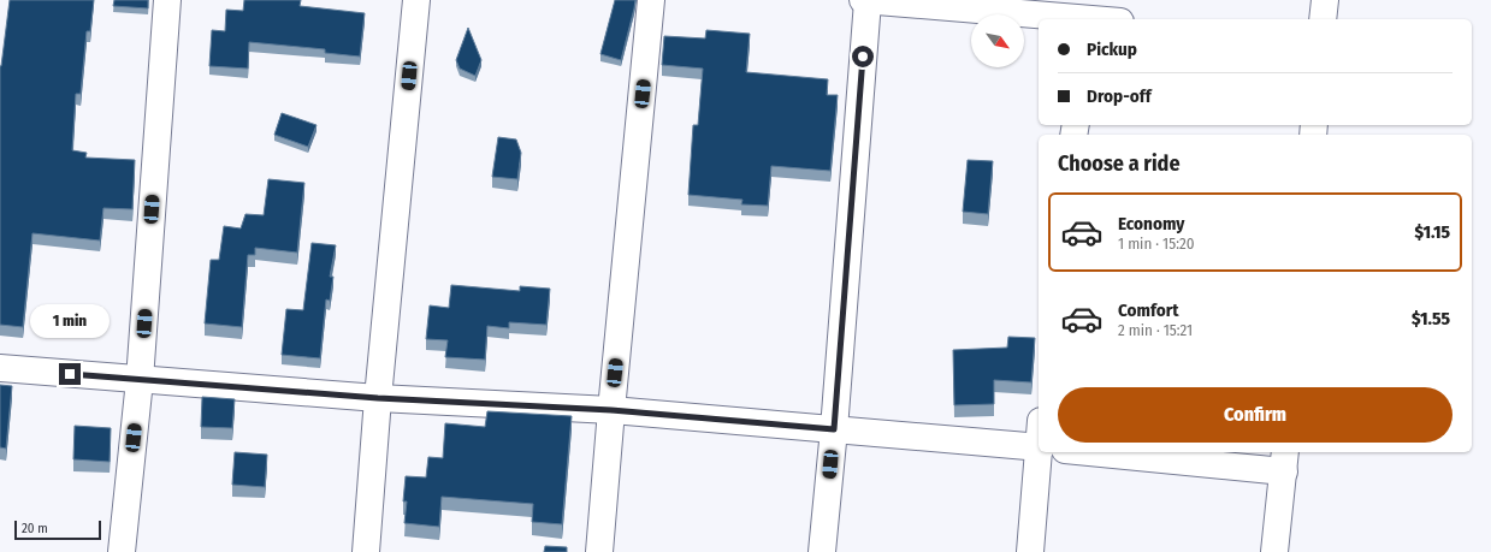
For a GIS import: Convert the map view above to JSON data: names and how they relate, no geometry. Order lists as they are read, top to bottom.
{
  "scale_bar": "20 m",
  "north": "bottom right",
  "page": {
    "banner": ["Pickup", "Drop-off"],
    "heading": "Choose a ride",
    "list": [
      {
        "name": "Economy",
        "note": "1 min · 15:20",
        "value": "$1.15"
      },
      {
        "name": "Comfort",
        "note": "2 min · 15:21",
        "value": "$1.55"
      }
    ],
    "bubble": "1 min",
    "buttons": "Confirm",
    "scale": "20 m"
  }
}
